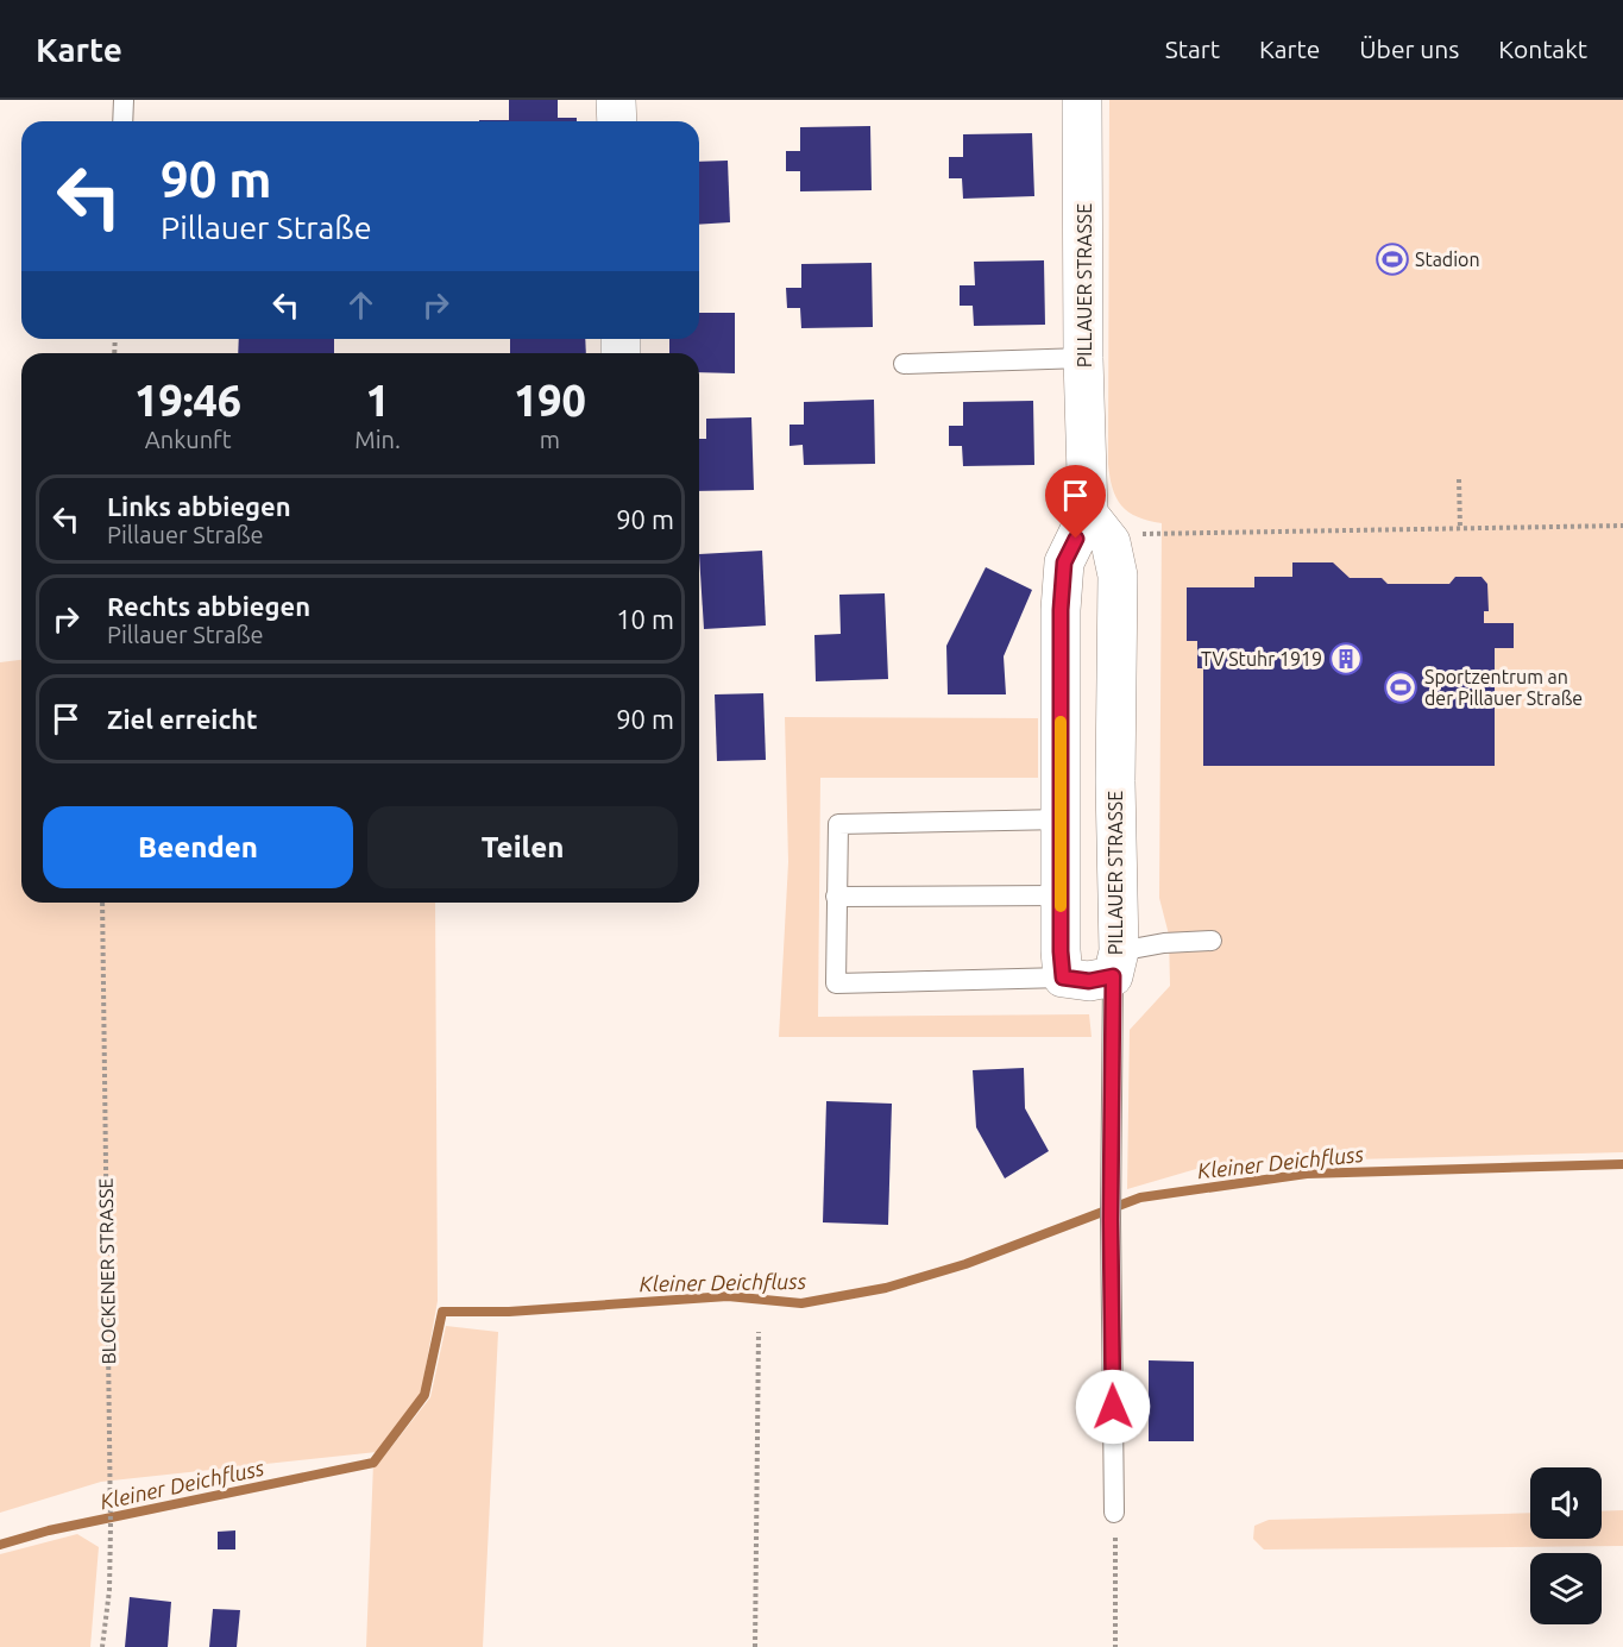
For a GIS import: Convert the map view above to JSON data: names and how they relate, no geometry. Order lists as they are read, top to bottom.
{
  "streets": {
    "street": ["PILLAUER STRASSE"],
    "path": ["BLOCKENER STRASSE"]
  },
  "water": ["Kleiner Deichfluss"],
  "places": {
    "sports": ["Stadion", "Sportzentrum an der Pillauer Straße"],
    "building": ["TV Stuhr 1919"]
  },
  "page": {
    "header": "Karte",
    "nav": [
      "Start",
      "Karte",
      "Über uns",
      "Kontakt"
    ],
    "turn": ["90 m", "Pillauer Straße"],
    "eta": [
      "19:46",
      "Ankunft",
      "1",
      "Min.",
      "190",
      "m"
    ],
    "list": [
      {
        "name": "Links abbiegen",
        "note": "Pillauer Straße",
        "value": "90 m"
      },
      {
        "name": "Rechts abbiegen",
        "note": "Pillauer Straße",
        "value": "10 m"
      },
      {
        "name": "Ziel erreicht",
        "value": "90 m"
      }
    ],
    "buttons": ["Beenden", "Teilen"]
  }
}
